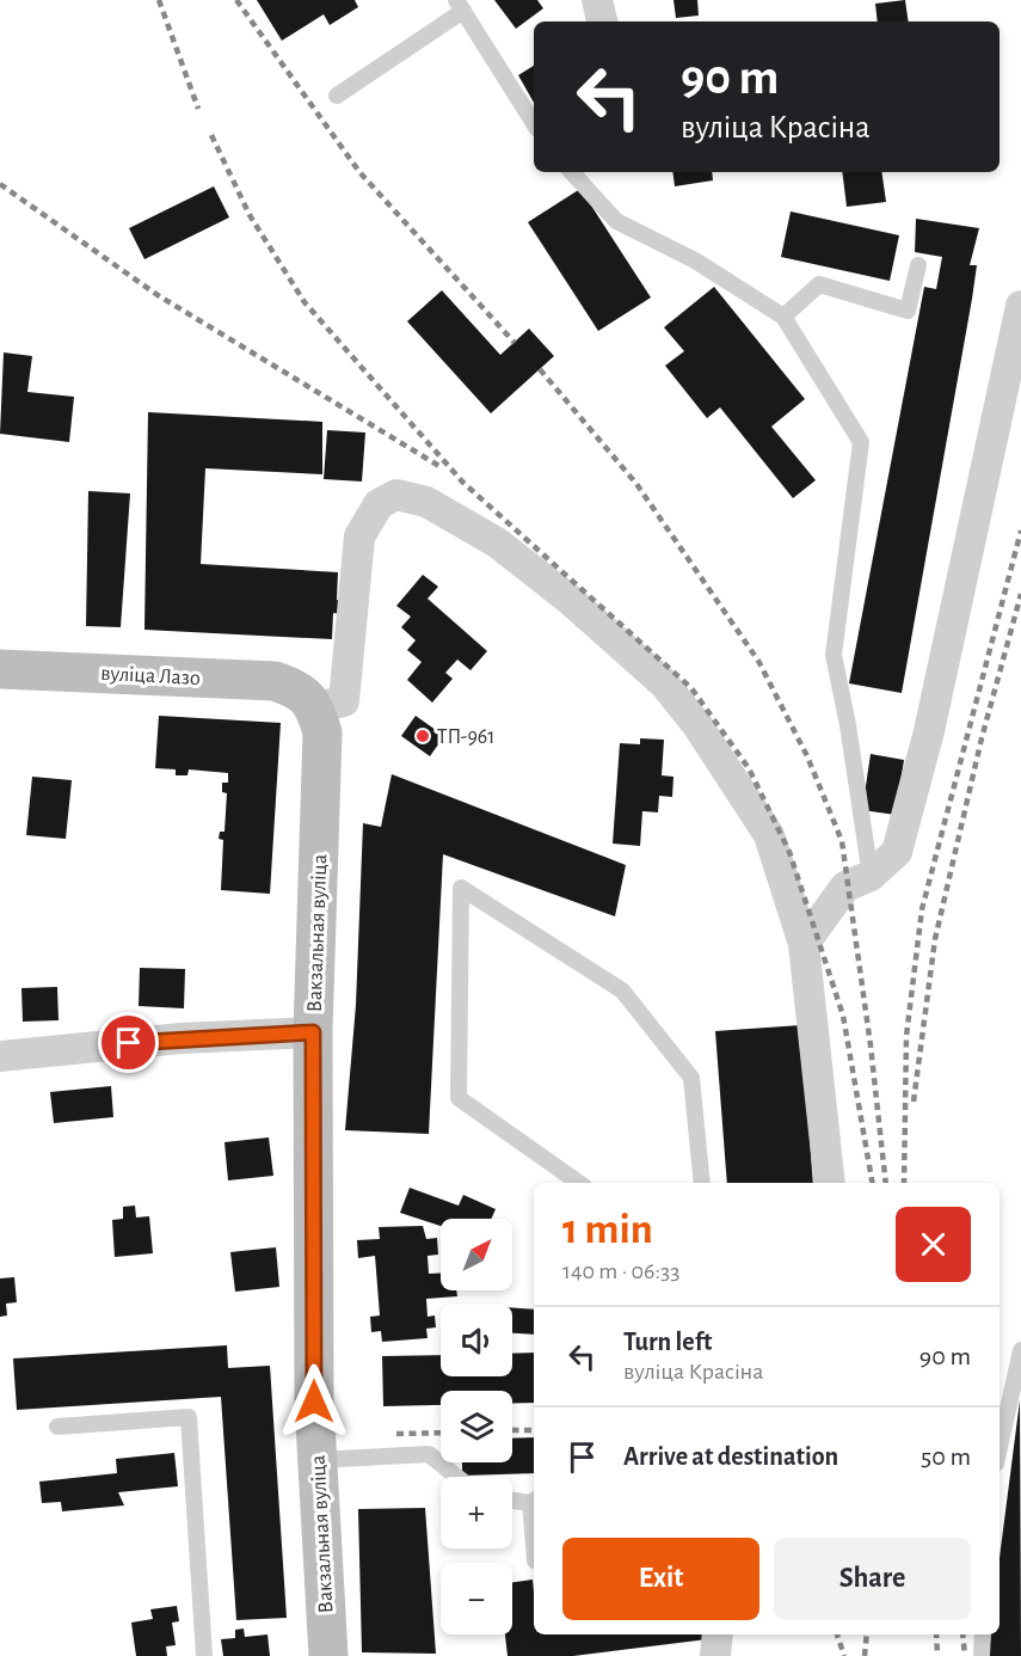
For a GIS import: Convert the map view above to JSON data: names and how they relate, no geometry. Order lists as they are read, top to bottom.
{
  "streets": {
    "main road": ["вуліца Лазо", "Вакзальная вуліца"]
  },
  "crossings": [
    ["вуліца Лазо", "Вакзальная вуліца"]
  ],
  "places": ["ТП-961"],
  "north": "top right",
  "page": {
    "turn": ["90 m", "вуліца Красіна"],
    "heading": ["1 min", "140 m · 06:33"],
    "map_buttons": ["+", "−"],
    "list": [
      {
        "name": "Turn left",
        "note": "вуліца Красіна",
        "value": "90 m"
      },
      {
        "name": "Arrive at destination",
        "value": "50 m"
      }
    ],
    "buttons": ["Exit", "Share"]
  }
}
